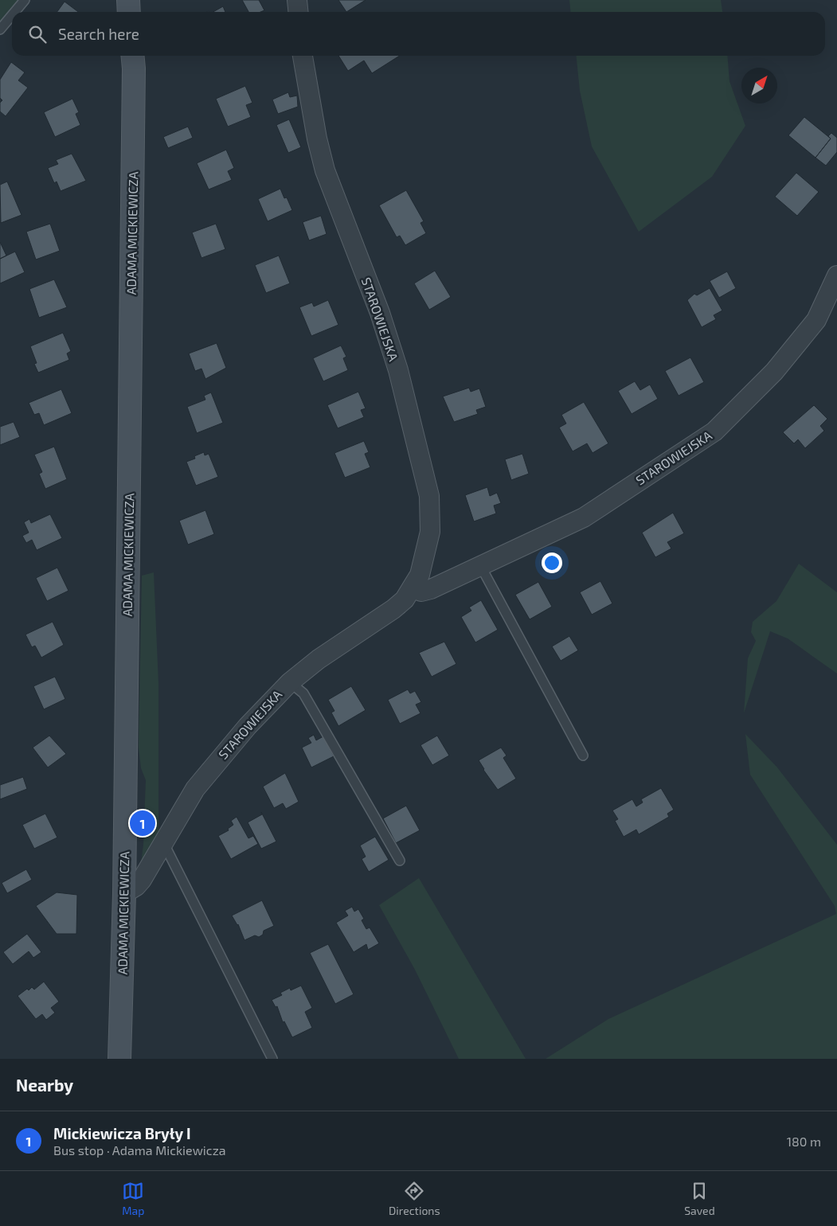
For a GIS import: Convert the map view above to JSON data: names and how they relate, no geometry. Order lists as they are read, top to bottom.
{
  "streets": {
    "street": ["ADAMA MICKIEWICZA", "STAROWIEJSKA"]
  },
  "crossings": [
    ["ADAMA MICKIEWICZA", "STAROWIEJSKA"]
  ],
  "north": "top right",
  "page": {
    "search": "Search here",
    "pins": "1",
    "heading": "Nearby",
    "list": [
      {
        "mark": "1",
        "name": "Mickiewicza Bryły I",
        "note": "Bus stop · Adama Mickiewicza",
        "value": "180 m"
      }
    ],
    "nav": ["Map", "Directions", "Saved"]
  }
}
